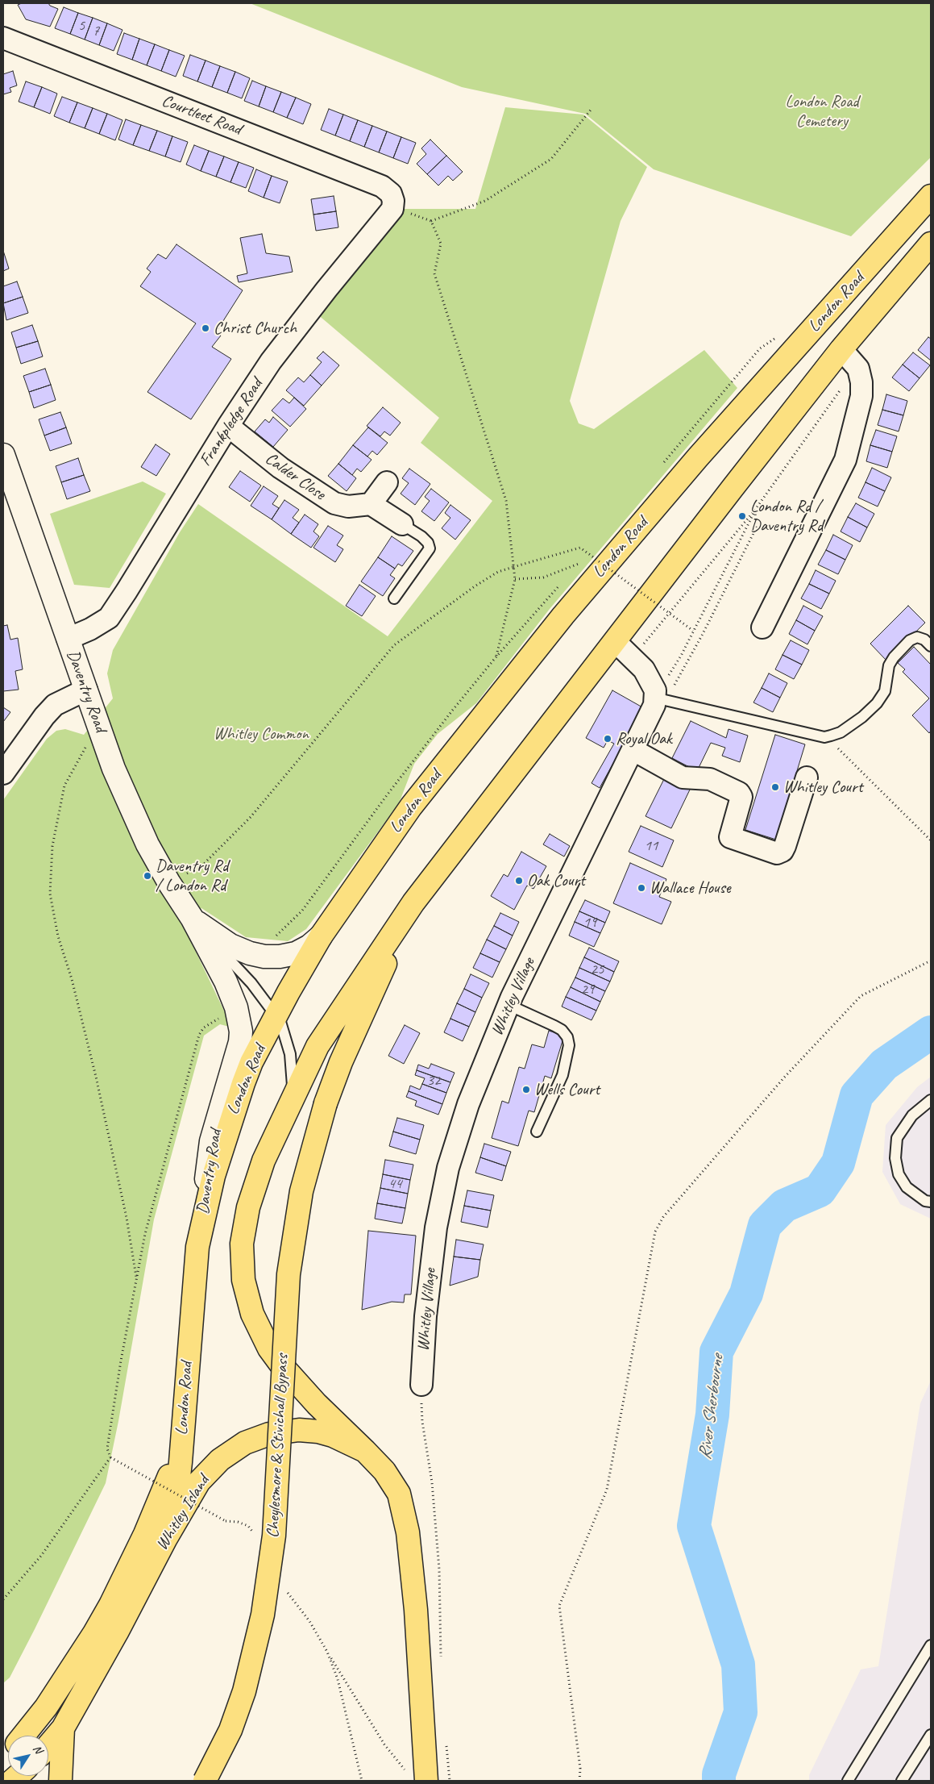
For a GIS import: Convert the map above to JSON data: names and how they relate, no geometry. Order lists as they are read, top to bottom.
{
  "streets": {
    "highway": ["London Road", "Cheylesmore & Stivichall Bypass", "Whitley Island"],
    "street": [
      "Courtleet Road",
      "Frankpledge Road",
      "Calder Close",
      "Daventry Road",
      "Whitley Village"
    ]
  },
  "crossings": [
    ["Courtleet Road", "Frankpledge Road"],
    ["London Road", "Daventry Road"],
    ["London Road", "Cheylesmore & Stivichall Bypass"],
    ["London Road", "Whitley Island"],
    ["Frankpledge Road", "Calder Close"],
    ["Frankpledge Road", "Daventry Road"]
  ],
  "water": ["River Sherbourne"],
  "parks": ["London Road Cemetery", "Whitley Common"],
  "places": [
    "Christ Church",
    "London Rd / Daventry Rd",
    "Royal Oak",
    "Whitley Court",
    "Daventry Rd / London Rd",
    "Oak Court",
    "Wallace House",
    "Wells Court"
  ],
  "house_numbers": [
    "5",
    "7",
    "11",
    "19",
    "25",
    "29",
    "32",
    "44"
  ],
  "north": "top right"
}
